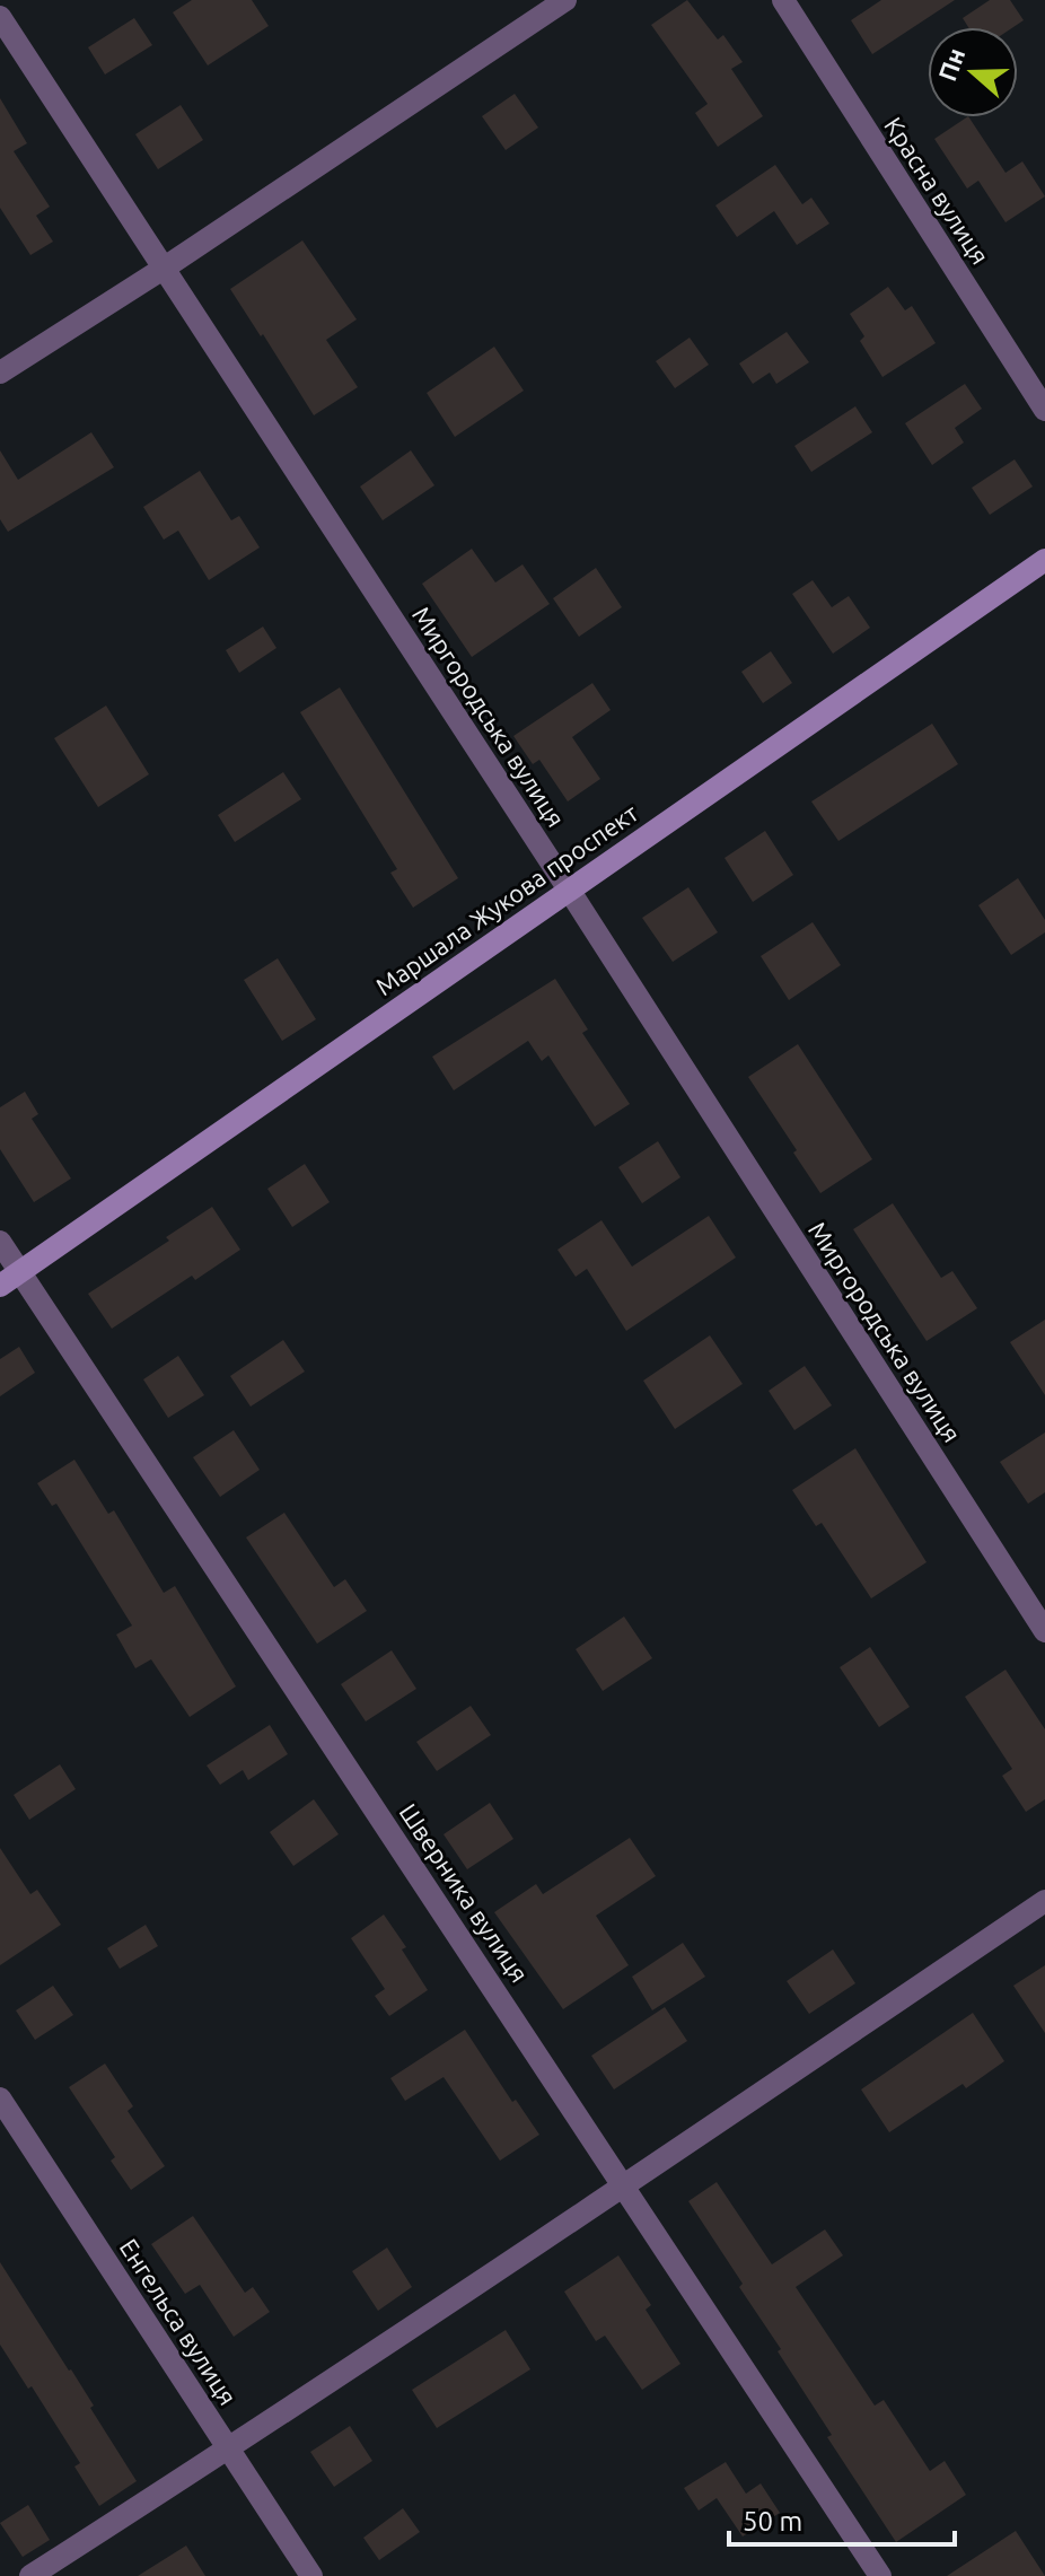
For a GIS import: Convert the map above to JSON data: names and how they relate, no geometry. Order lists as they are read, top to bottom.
{
  "streets": {
    "street": [
      "Красна вулиця",
      "Миргородська вулиця",
      "Маршала Жукова проспект",
      "Шверника вулиця",
      "Енгельса вулиця"
    ]
  },
  "crossings": [
    ["Миргородська вулиця", "Маршала Жукова проспект"],
    ["Маршала Жукова проспект", "Шверника вулиця"]
  ],
  "scale_bar": "50 m",
  "north": "left"
}
